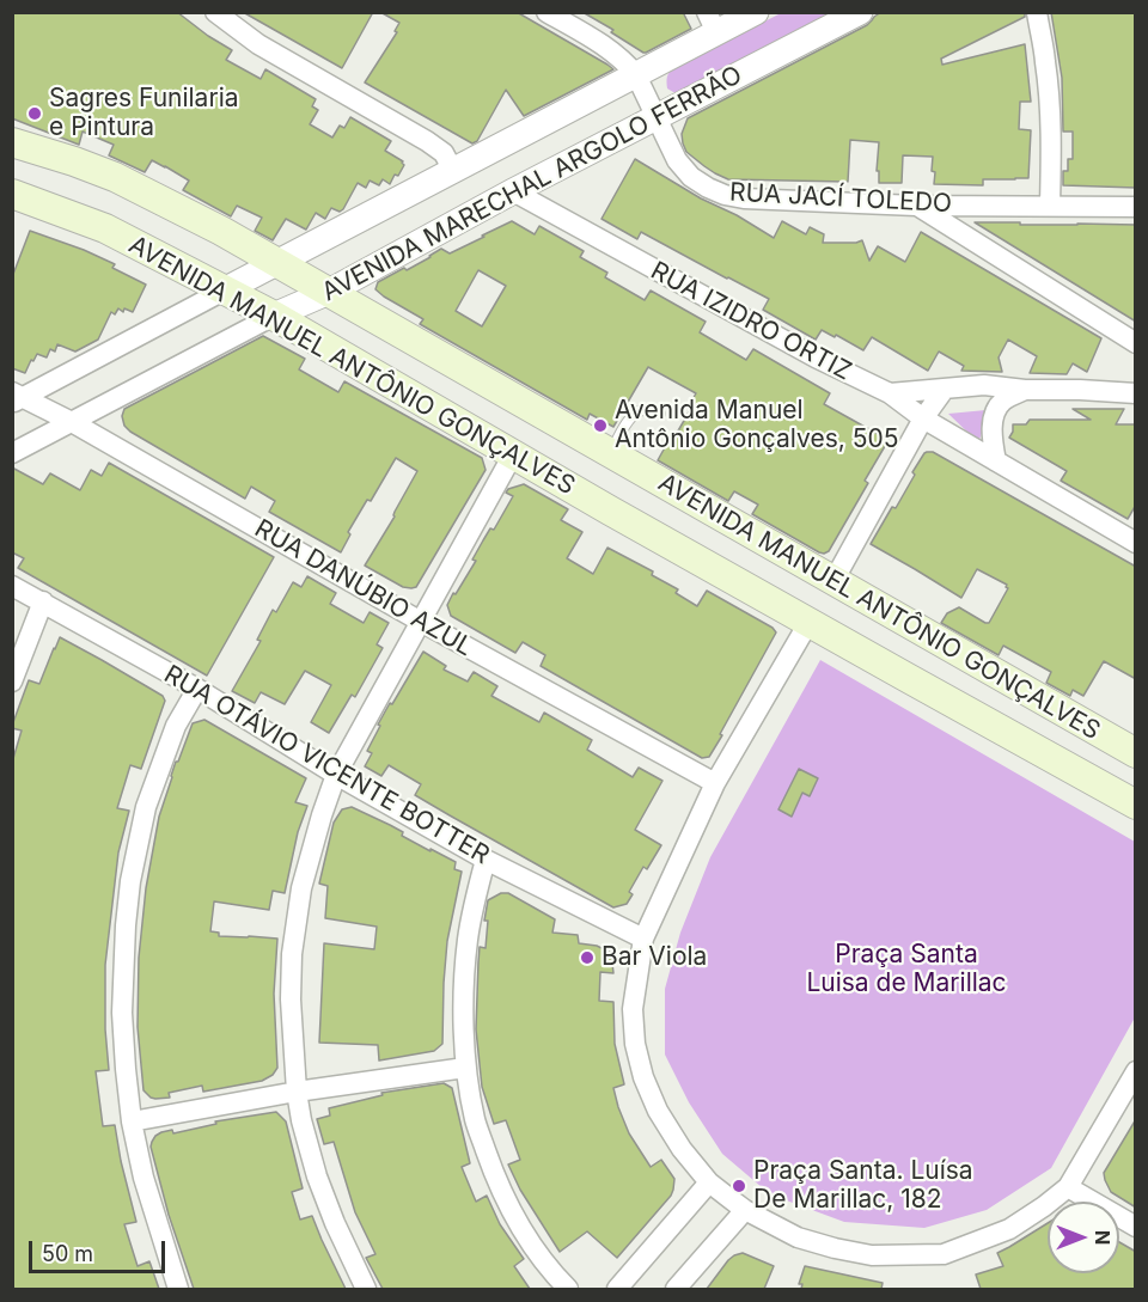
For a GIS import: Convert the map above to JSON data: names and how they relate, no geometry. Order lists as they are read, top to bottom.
{
  "streets": {
    "main road": ["AVENIDA MANUEL ANTÔNIO GONÇALVES"],
    "street": [
      "AVENIDA MARECHAL ARGOLO FERRÃO",
      "RUA JACÍ TOLEDO",
      "RUA IZIDRO ORTIZ",
      "RUA DANÚBIO AZUL",
      "RUA OTÁVIO VICENTE BOTTER"
    ]
  },
  "crossings": [
    ["AVENIDA MARECHAL ARGOLO FERRÃO", "RUA JACÍ TOLEDO"],
    ["AVENIDA MARECHAL ARGOLO FERRÃO", "RUA IZIDRO ORTIZ"],
    ["AVENIDA MARECHAL ARGOLO FERRÃO", "AVENIDA MANUEL ANTÔNIO GONÇALVES"],
    ["AVENIDA MARECHAL ARGOLO FERRÃO", "RUA DANÚBIO AZUL"]
  ],
  "parks": ["Praça Santa Luisa de Marillac"],
  "places": [
    "Sagres Funilaria e Pintura",
    "Avenida Manuel Antônio Gonçalves, 505",
    "Bar Viola",
    "Praça Santa. Luísa De Marillac, 182"
  ],
  "scale_bar": "50 m",
  "north": "right"
}
